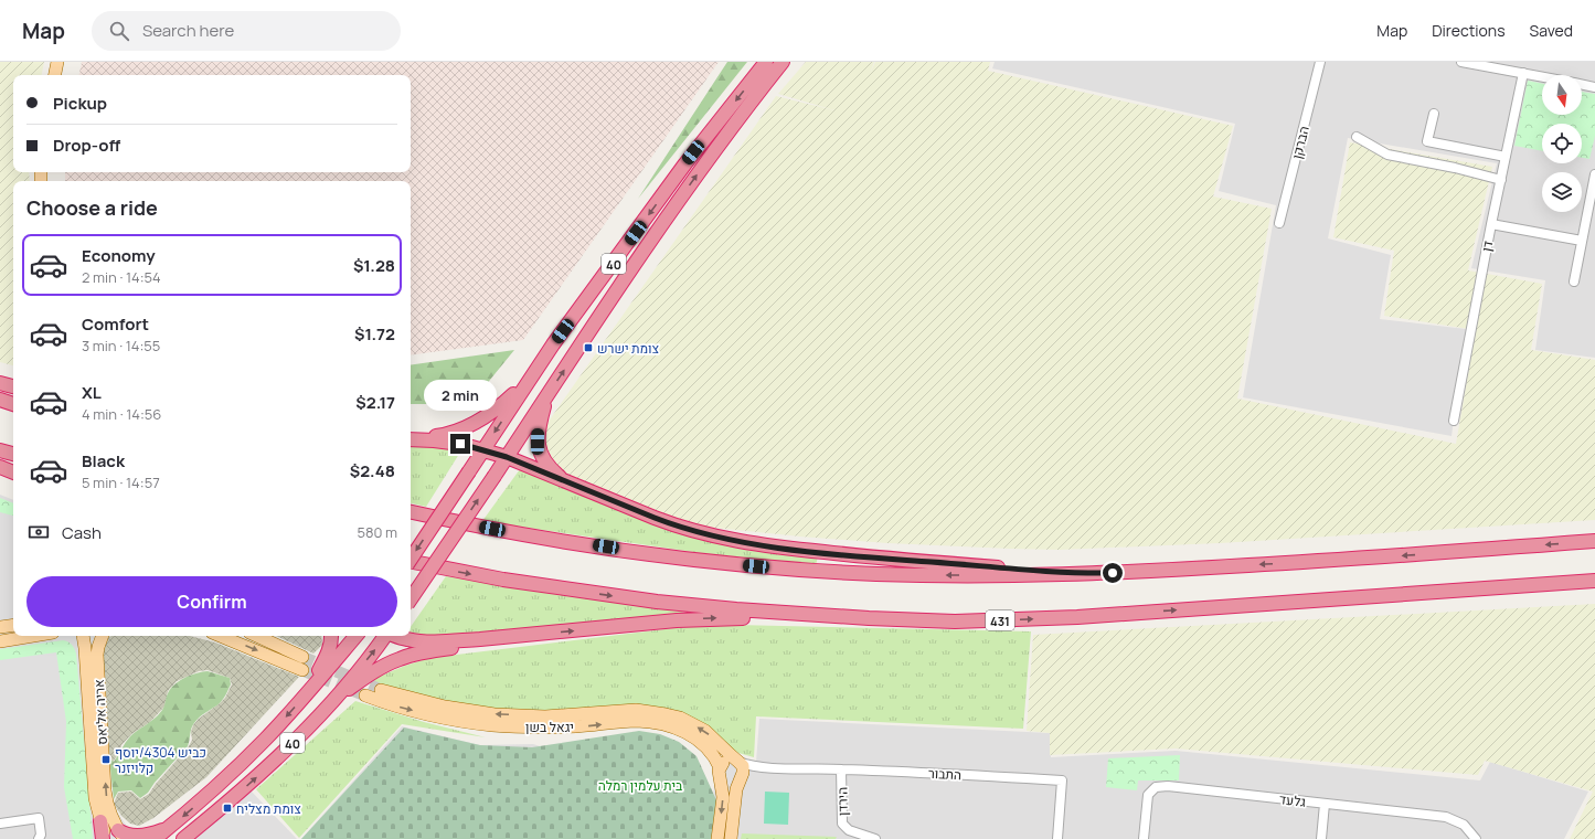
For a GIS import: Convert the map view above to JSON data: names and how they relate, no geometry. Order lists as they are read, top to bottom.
{
  "streets": {
    "highway": ["40", "431"],
    "main road": ["אריה אליאס", "יגאל בשן"],
    "street": [
      "הברקן",
      "דן",
      "התבור",
      "גלעד",
      "הירדן"
    ]
  },
  "crossings": [
    ["יגאל בשן", "התבור"],
    ["התבור", "הירדן"]
  ],
  "parks": ["בית עלמין רמלה"],
  "places": {
    "transit": ["צומת ישרש", "כביש 4304/יוסף קלויזנר", "צומת מצליח"]
  },
  "north": "bottom",
  "page": {
    "header": "Map",
    "search": "Search here",
    "nav": ["Map", "Directions", "Saved"],
    "banner": ["Pickup", "Drop-off"],
    "heading": "Choose a ride",
    "list": [
      {
        "name": "Economy",
        "note": "2 min · 14:54",
        "value": "$1.28"
      },
      {
        "name": "Comfort",
        "note": "3 min · 14:55",
        "value": "$1.72"
      },
      {
        "name": "XL",
        "note": "4 min · 14:56",
        "value": "$2.17"
      },
      {
        "name": "Black",
        "note": "5 min · 14:57",
        "value": "$2.48"
      }
    ],
    "bubble": "2 min",
    "pay": ["Cash", "580 m"],
    "buttons": "Confirm"
  }
}
